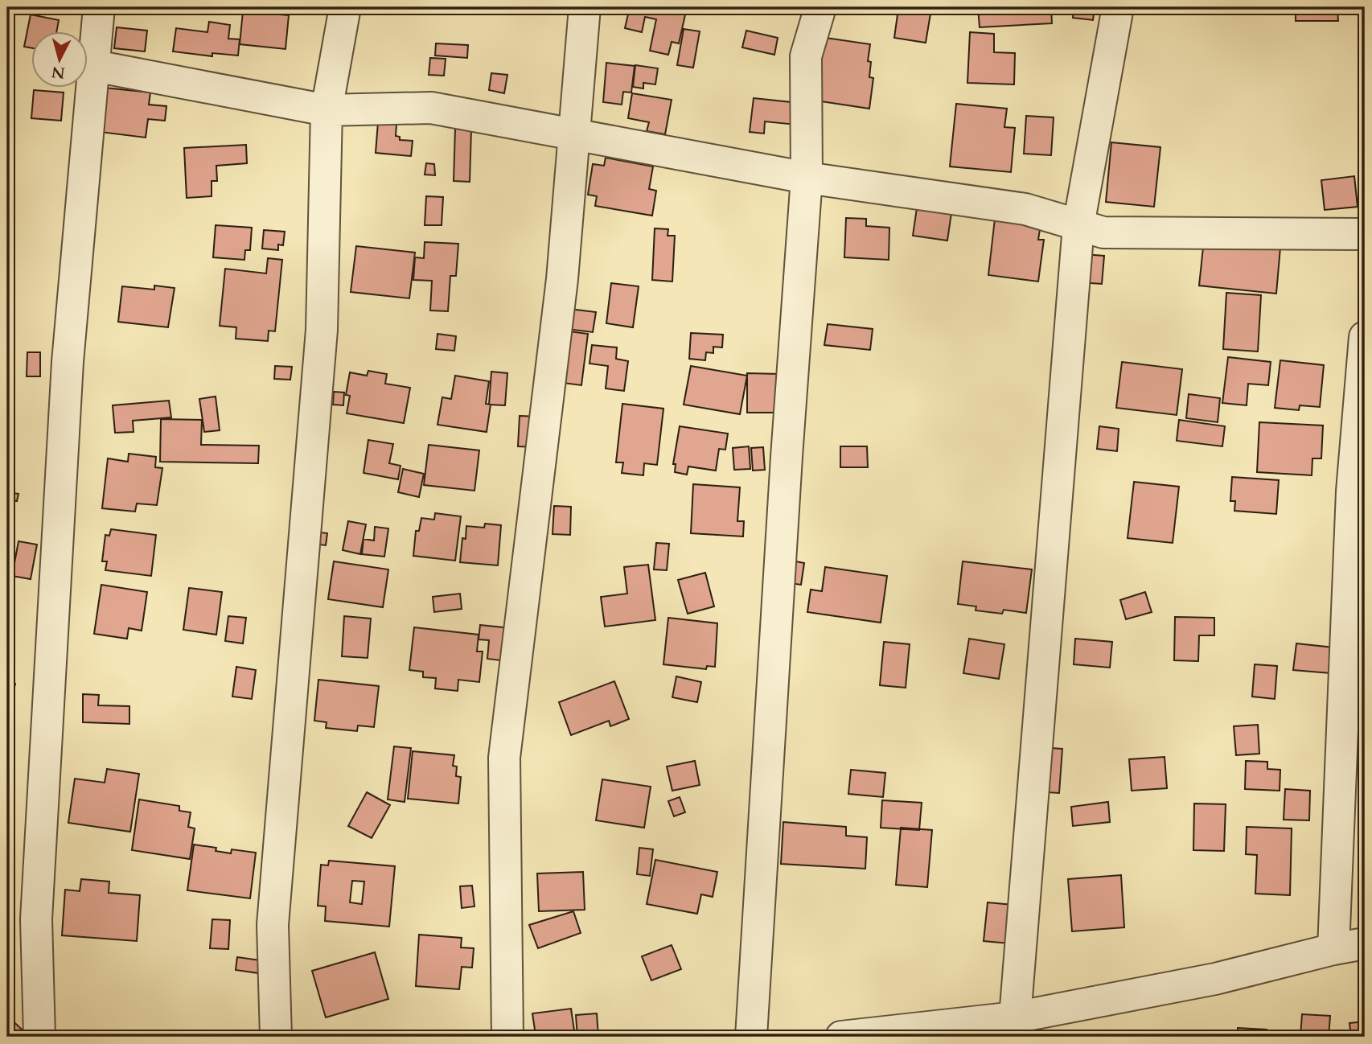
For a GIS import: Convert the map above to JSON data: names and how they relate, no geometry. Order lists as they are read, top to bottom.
{
  "north": "bottom"
}
